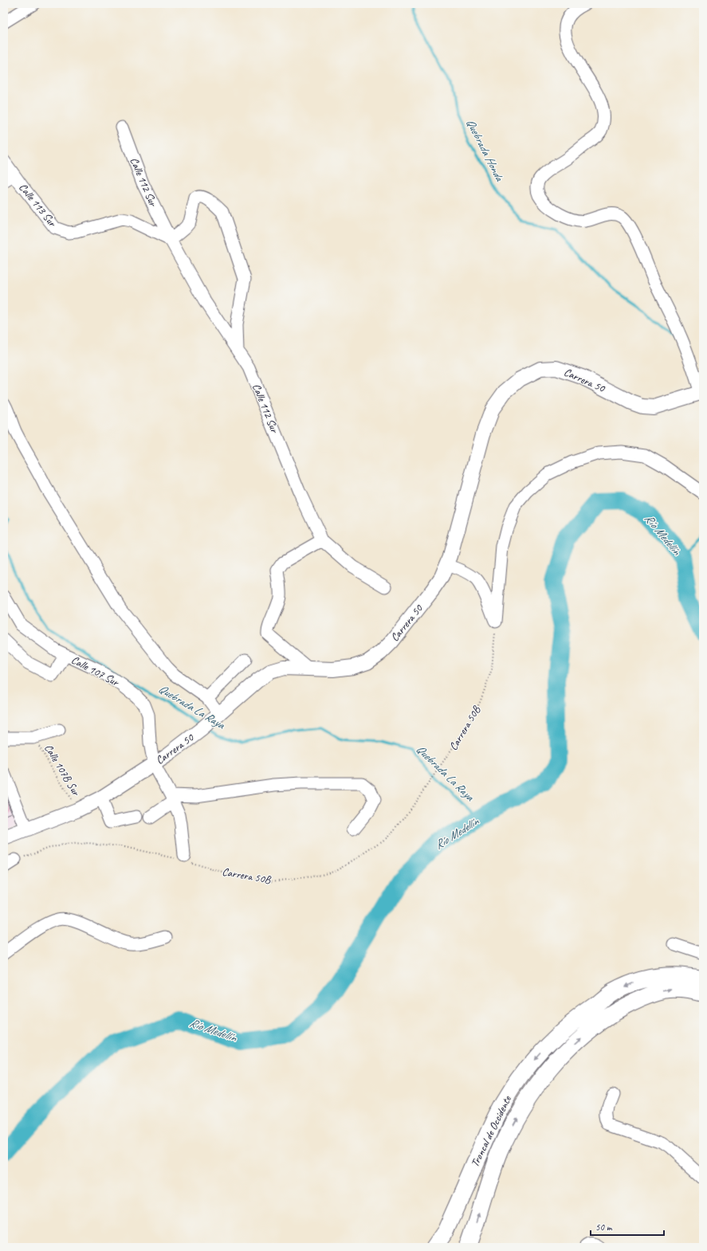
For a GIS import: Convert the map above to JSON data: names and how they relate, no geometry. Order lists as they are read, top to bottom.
{
  "streets": {
    "highway": ["Troncal de Occidente"],
    "main road": ["Carrera 50"],
    "street": ["Calle 112 Sur", "Calle 113 Sur", "Calle 107 Sur"],
    "path": ["Carrera 50B", "Calle 107B Sur"]
  },
  "crossings": [
    ["Calle 112 Sur", "Calle 113 Sur"],
    ["Carrera 50", "Calle 107 Sur"],
    ["Carrera 50", "Calle 107B Sur"],
    ["Calle 107 Sur", "Carrera 50B"]
  ],
  "water": ["Quebrada Honda", "Río Medellín", "Quebrada La Raya"],
  "scale_bar": "50 m"
}
